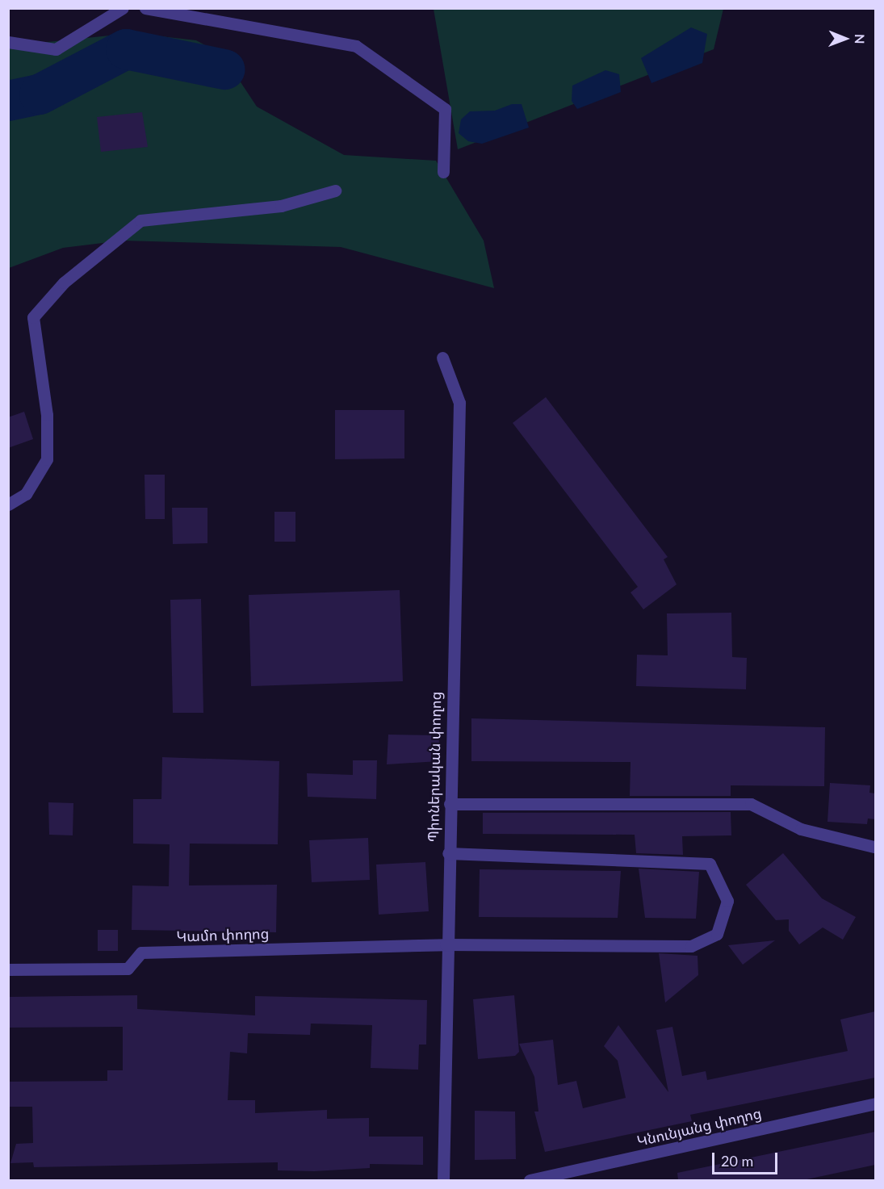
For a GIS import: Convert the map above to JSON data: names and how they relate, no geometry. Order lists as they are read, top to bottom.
{
  "streets": {
    "street": ["Պիոներական փողոց", "Կամո փողոց", "Կնունյանց փողոց"]
  },
  "crossings": [
    ["Պիոներական փողոց", "Կամո փողոց"]
  ],
  "scale_bar": "20 m",
  "north": "right"
}
